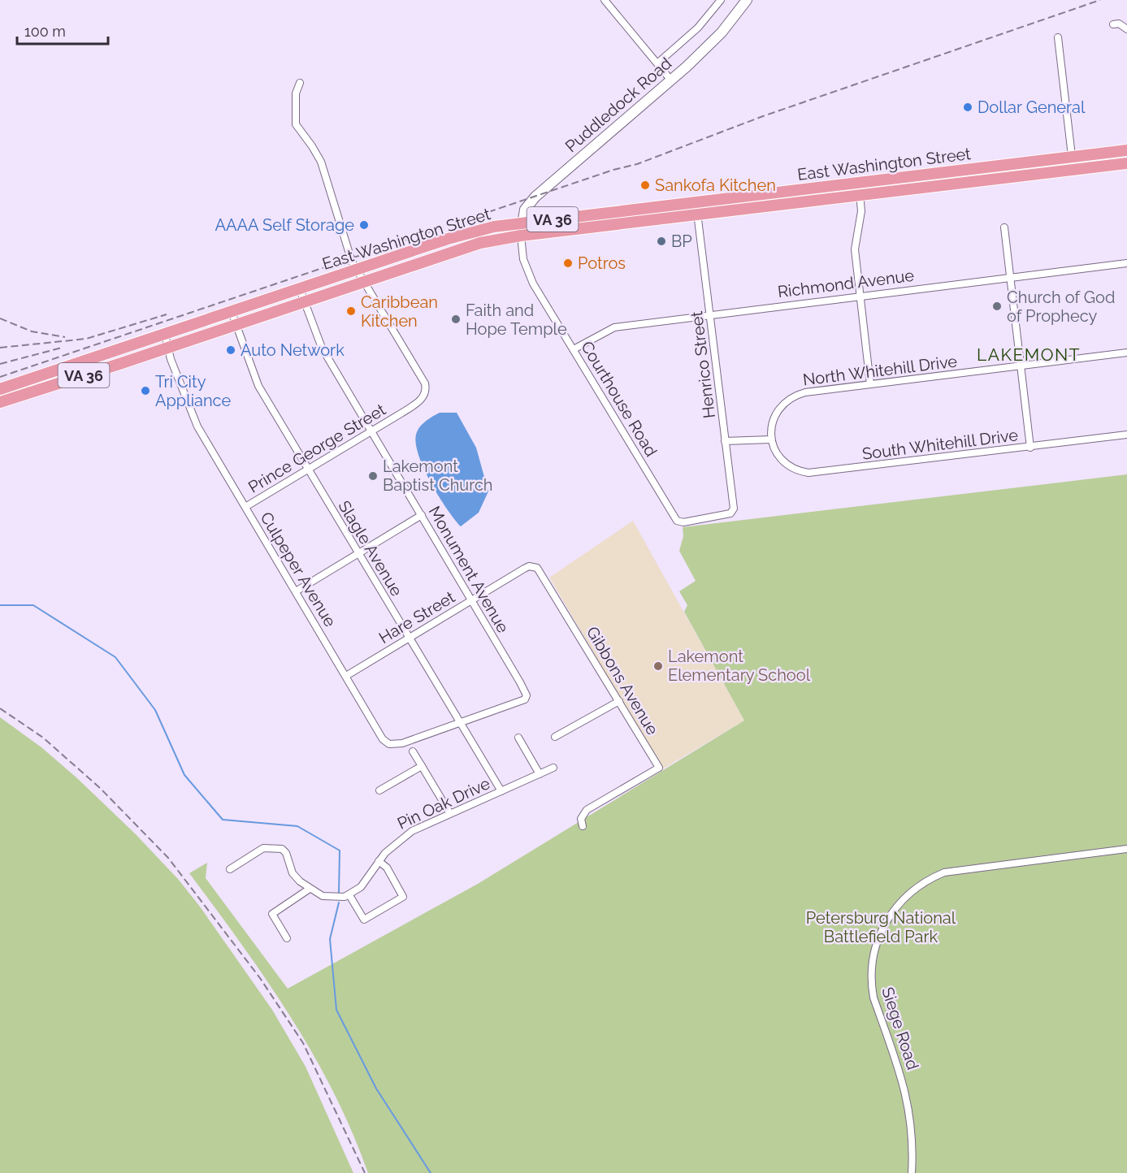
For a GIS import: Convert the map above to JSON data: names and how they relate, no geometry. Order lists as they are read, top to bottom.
{
  "streets": {
    "highway": ["East Washington Street", "VA 36"],
    "main road": ["Puddledock Road"],
    "street": [
      "Richmond Avenue",
      "Henrico Street",
      "North Whitehill Drive",
      "Courthouse Road",
      "South Whitehill Drive",
      "Prince George Street",
      "Slagle Avenue",
      "Culpeper Avenue",
      "Monument Avenue",
      "Hare Street",
      "Gibbons Avenue",
      "Pin Oak Drive",
      "Siege Road"
    ]
  },
  "crossings": [
    ["Puddledock Road", "East Washington Street"],
    ["Puddledock Road", "Courthouse Road"],
    ["East Washington Street", "Henrico Street"],
    ["East Washington Street", "Courthouse Road"],
    ["East Washington Street", "Prince George Street"],
    ["East Washington Street", "Slagle Avenue"],
    ["East Washington Street", "Culpeper Avenue"],
    ["East Washington Street", "Monument Avenue"],
    ["Richmond Avenue", "Henrico Street"],
    ["Richmond Avenue", "Courthouse Road"],
    ["Henrico Street", "Courthouse Road"],
    ["North Whitehill Drive", "South Whitehill Drive"],
    ["Prince George Street", "Slagle Avenue"],
    ["Prince George Street", "Culpeper Avenue"],
    ["Prince George Street", "Monument Avenue"],
    ["Slagle Avenue", "Culpeper Avenue"],
    ["Slagle Avenue", "Monument Avenue"],
    ["Slagle Avenue", "Hare Street"],
    ["Slagle Avenue", "Pin Oak Drive"],
    ["Culpeper Avenue", "Monument Avenue"],
    ["Culpeper Avenue", "Hare Street"],
    ["Monument Avenue", "Hare Street"],
    ["Hare Street", "Gibbons Avenue"]
  ],
  "districts": ["LAKEMONT"],
  "parks": ["Petersburg National Battlefield Park"],
  "places": [
    "Dollar General",
    "Sankofa Kitchen",
    "AAAA Self Storage",
    "BP",
    "Potros",
    "Church of God of Prophecy",
    "Caribbean Kitchen",
    "Faith and Hope Temple",
    "Auto Network",
    "Tri City Appliance",
    "Lakemont Baptist Church",
    "Lakemont Elementary School"
  ],
  "scale_bar": "100 m"
}
